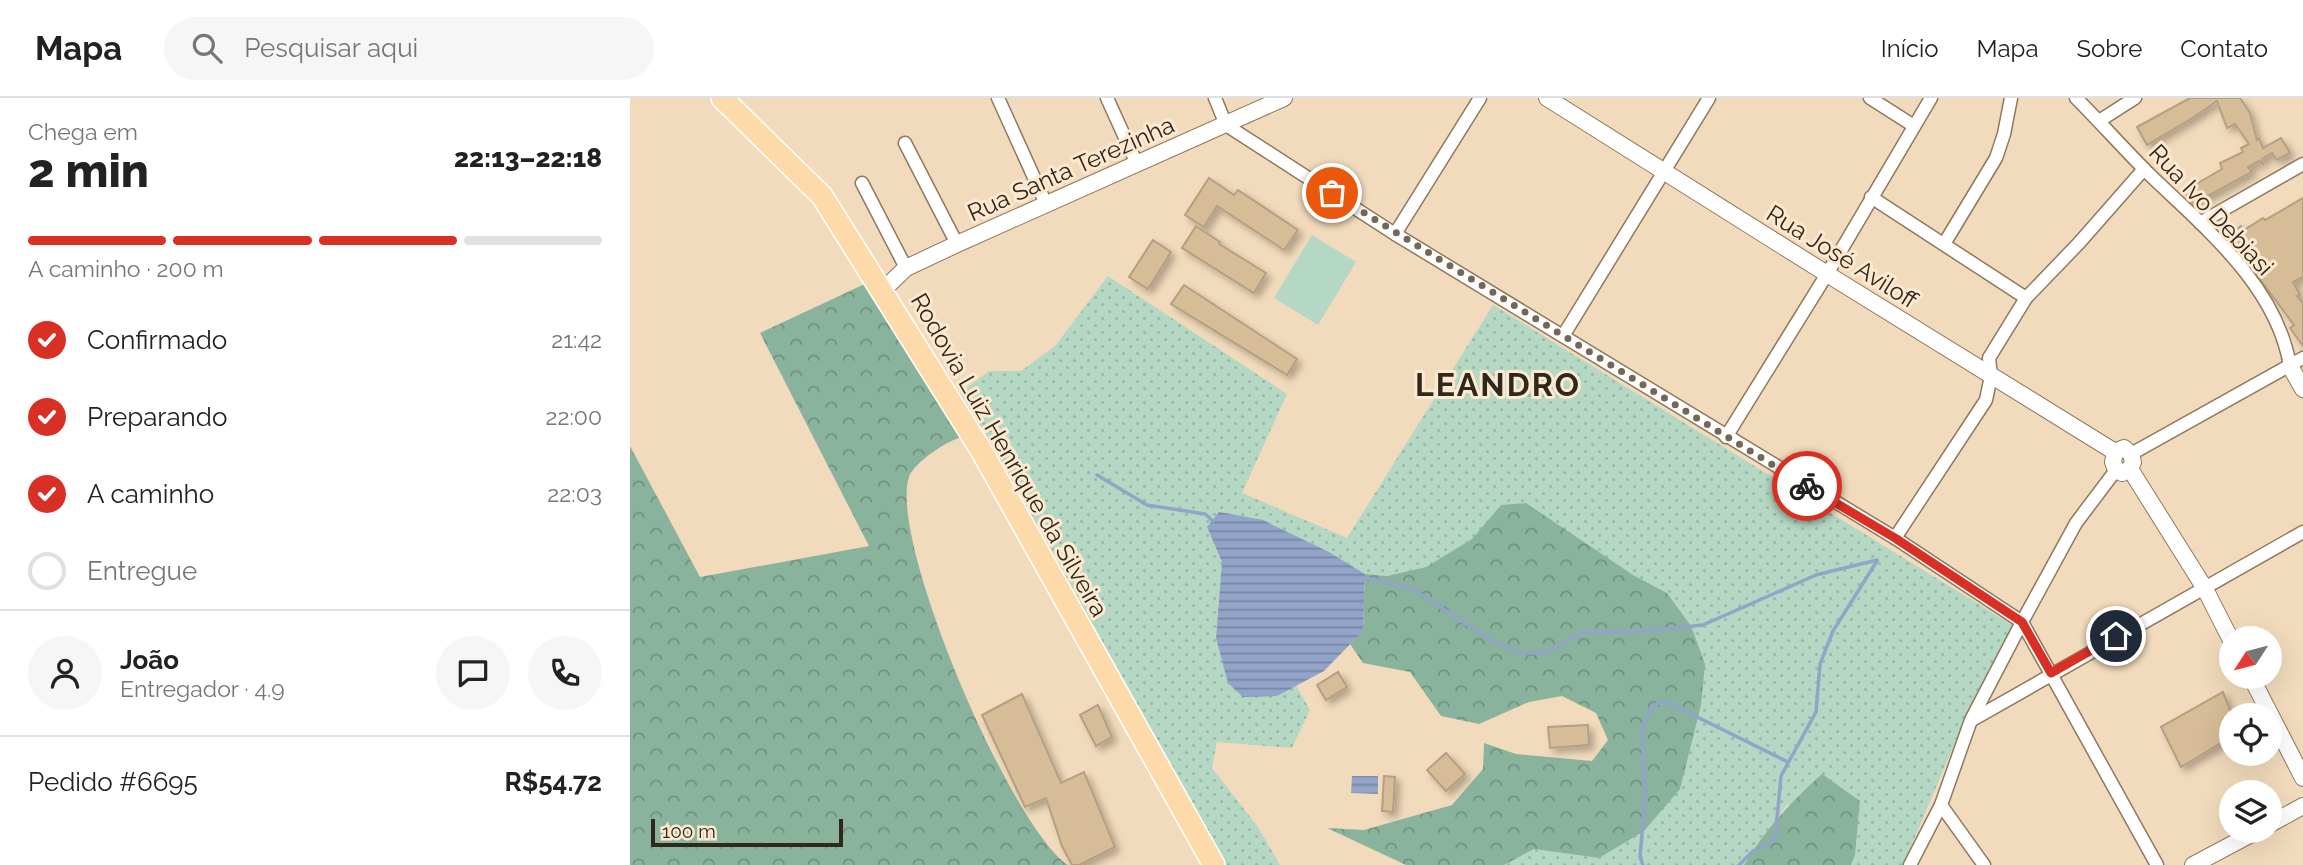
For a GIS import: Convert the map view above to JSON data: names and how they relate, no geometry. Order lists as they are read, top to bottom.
{
  "streets": {
    "main road": ["Rodovia Luiz Henrique da Silveira"],
    "street": ["Rua Santa Terezinha", "Rua Ivo Debiasi", "Rua José Aviloff"]
  },
  "crossings": [
    ["Rua Santa Terezinha", "Rodovia Luiz Henrique da Silveira"]
  ],
  "districts": ["LEANDRO"],
  "scale_bar": "100 m",
  "north": "bottom left",
  "page": {
    "header": "Mapa",
    "search": "Pesquisar aqui",
    "nav": [
      "Início",
      "Mapa",
      "Sobre",
      "Contato"
    ],
    "heading": ["2 min", "Chega em", "22:13–22:18"],
    "panel": [
      "João",
      "Entregador · 4.9",
      "Pedido #6695",
      "R$54.72"
    ],
    "bar": "A caminho · 200 m",
    "list": [
      ["Confirmado", "21:42"],
      ["Preparando", "22:00"],
      ["A caminho", "22:03"],
      "Entregue"
    ],
    "scale": "100 m"
  }
}
